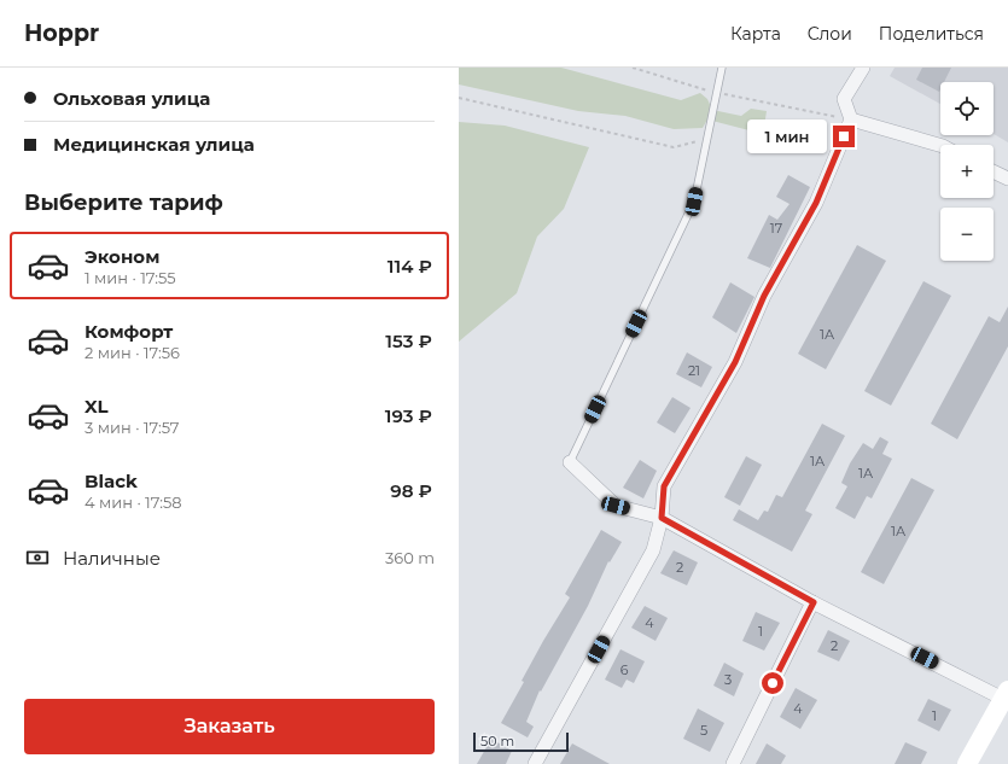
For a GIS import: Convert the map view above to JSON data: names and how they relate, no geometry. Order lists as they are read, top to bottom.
{
  "house_numbers": [
    "17",
    "1А",
    "21",
    "1А",
    "1А",
    "1А",
    "2",
    "4",
    "1",
    "2",
    "6",
    "3",
    "4",
    "1",
    "5"
  ],
  "scale_bar": "50 m",
  "page": {
    "header": "Hoppr",
    "nav": ["Карта", "Слои", "Поделиться"],
    "banner": ["Ольховая улица", "Медицинская улица"],
    "map_buttons": ["+", "−"],
    "bubble": "1 мин",
    "heading": "Выберите тариф",
    "list": [
      {
        "name": "Эконом",
        "note": "1 мин · 17:55",
        "value": "114 ₽"
      },
      {
        "name": "Комфорт",
        "note": "2 мин · 17:56",
        "value": "153 ₽"
      },
      {
        "name": "XL",
        "note": "3 мин · 17:57",
        "value": "193 ₽"
      },
      {
        "name": "Black",
        "note": "4 мин · 17:58",
        "value": "98 ₽"
      }
    ],
    "pay": ["Наличные", "360 m"],
    "buttons": "Заказать",
    "scale": "50 m"
  }
}
